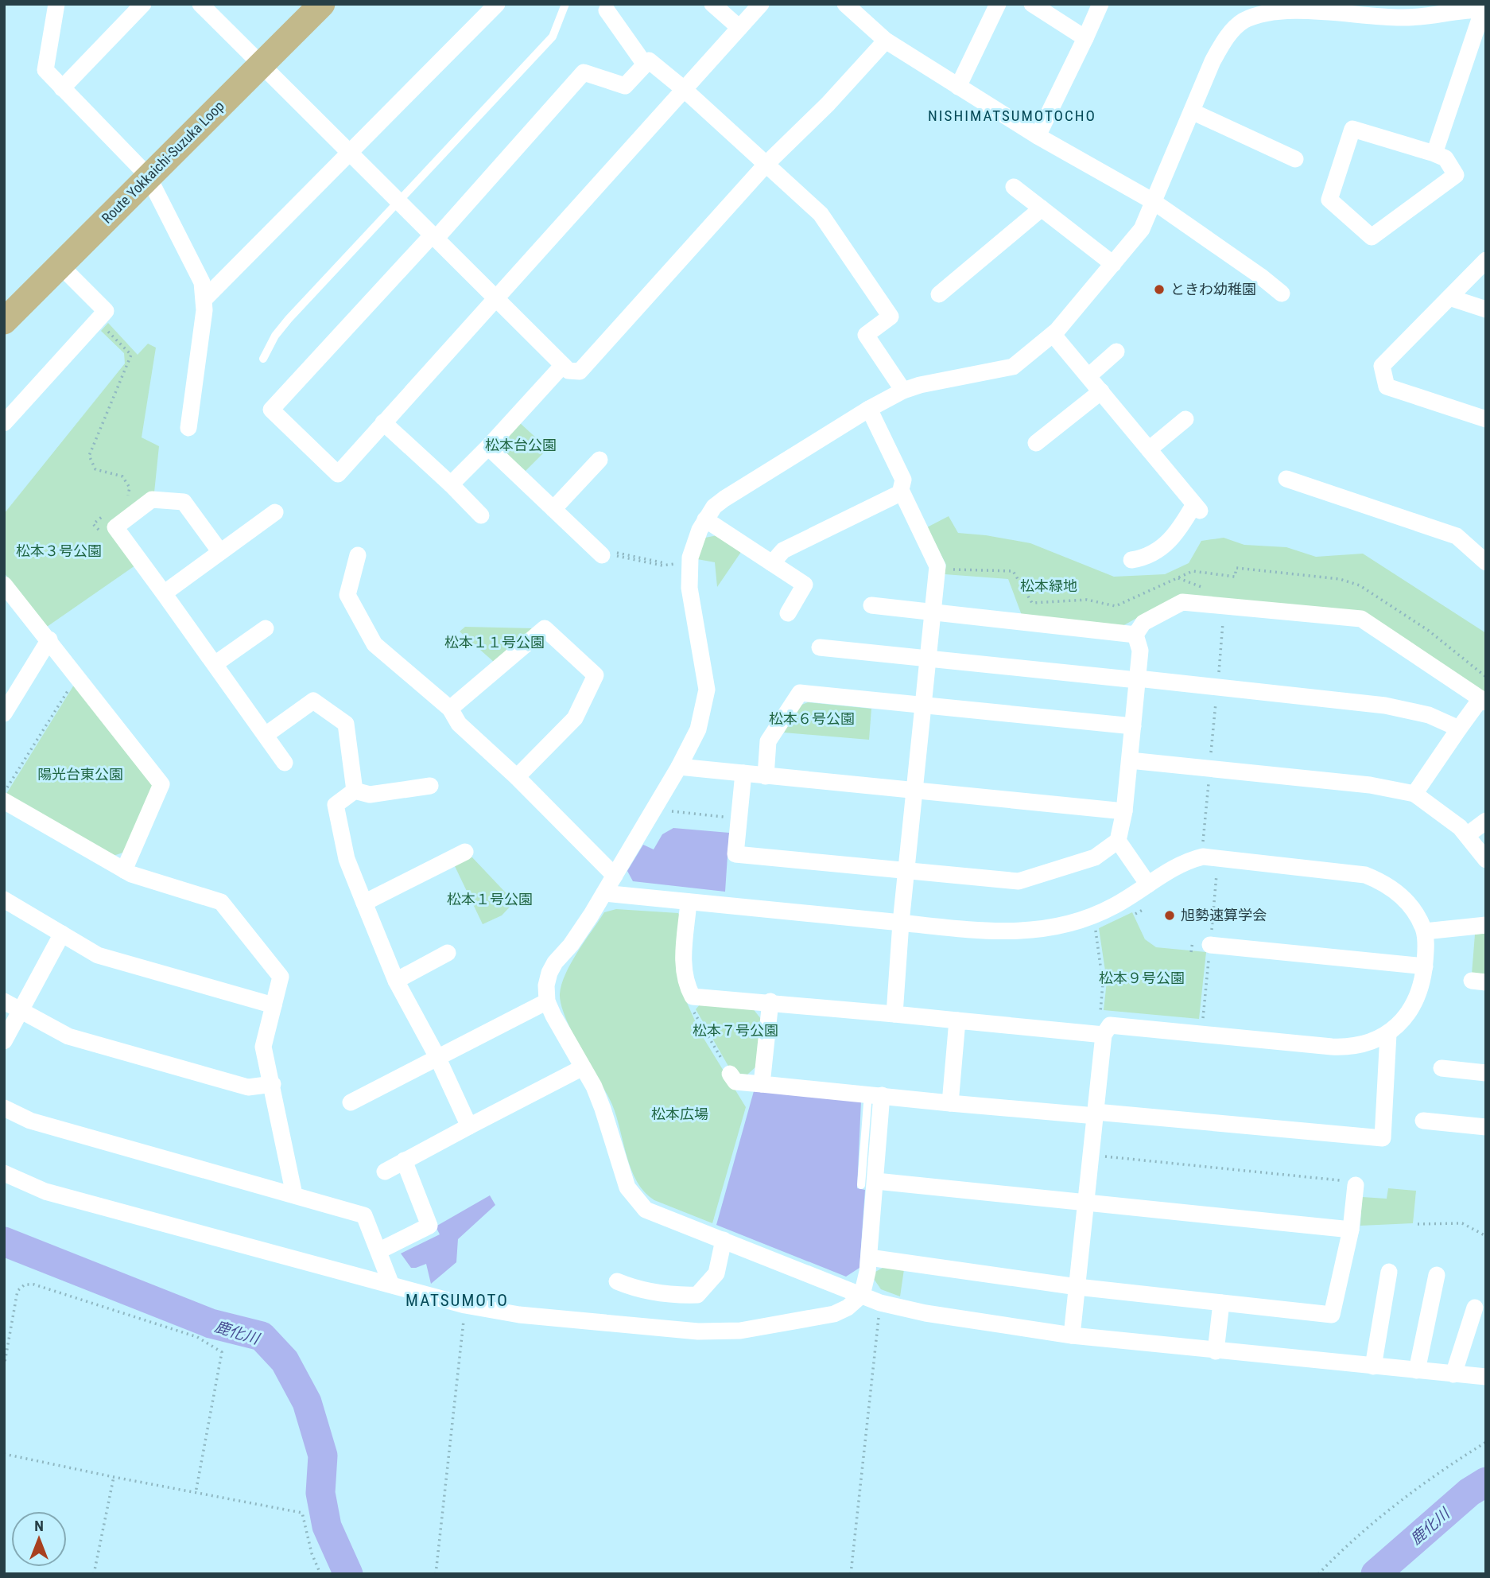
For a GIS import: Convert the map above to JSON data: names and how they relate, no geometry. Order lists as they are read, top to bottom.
{
  "streets": {
    "main road": ["Route Yokkaichi-Suzuka Loop"]
  },
  "districts": ["NISHIMATSUMOTOCHO", "MATSUMOTO"],
  "water": ["鹿化川"],
  "parks": [
    "松本台公園",
    "松本３号公園",
    "松本緑地",
    "松本１１号公園",
    "松本６号公園",
    "陽光台東公園",
    "松本１号公園",
    "松本９号公園",
    "松本７号公園",
    "松本広場"
  ],
  "places": ["ときわ幼稚園", "旭勢速算学会"],
  "north": "top"
}
